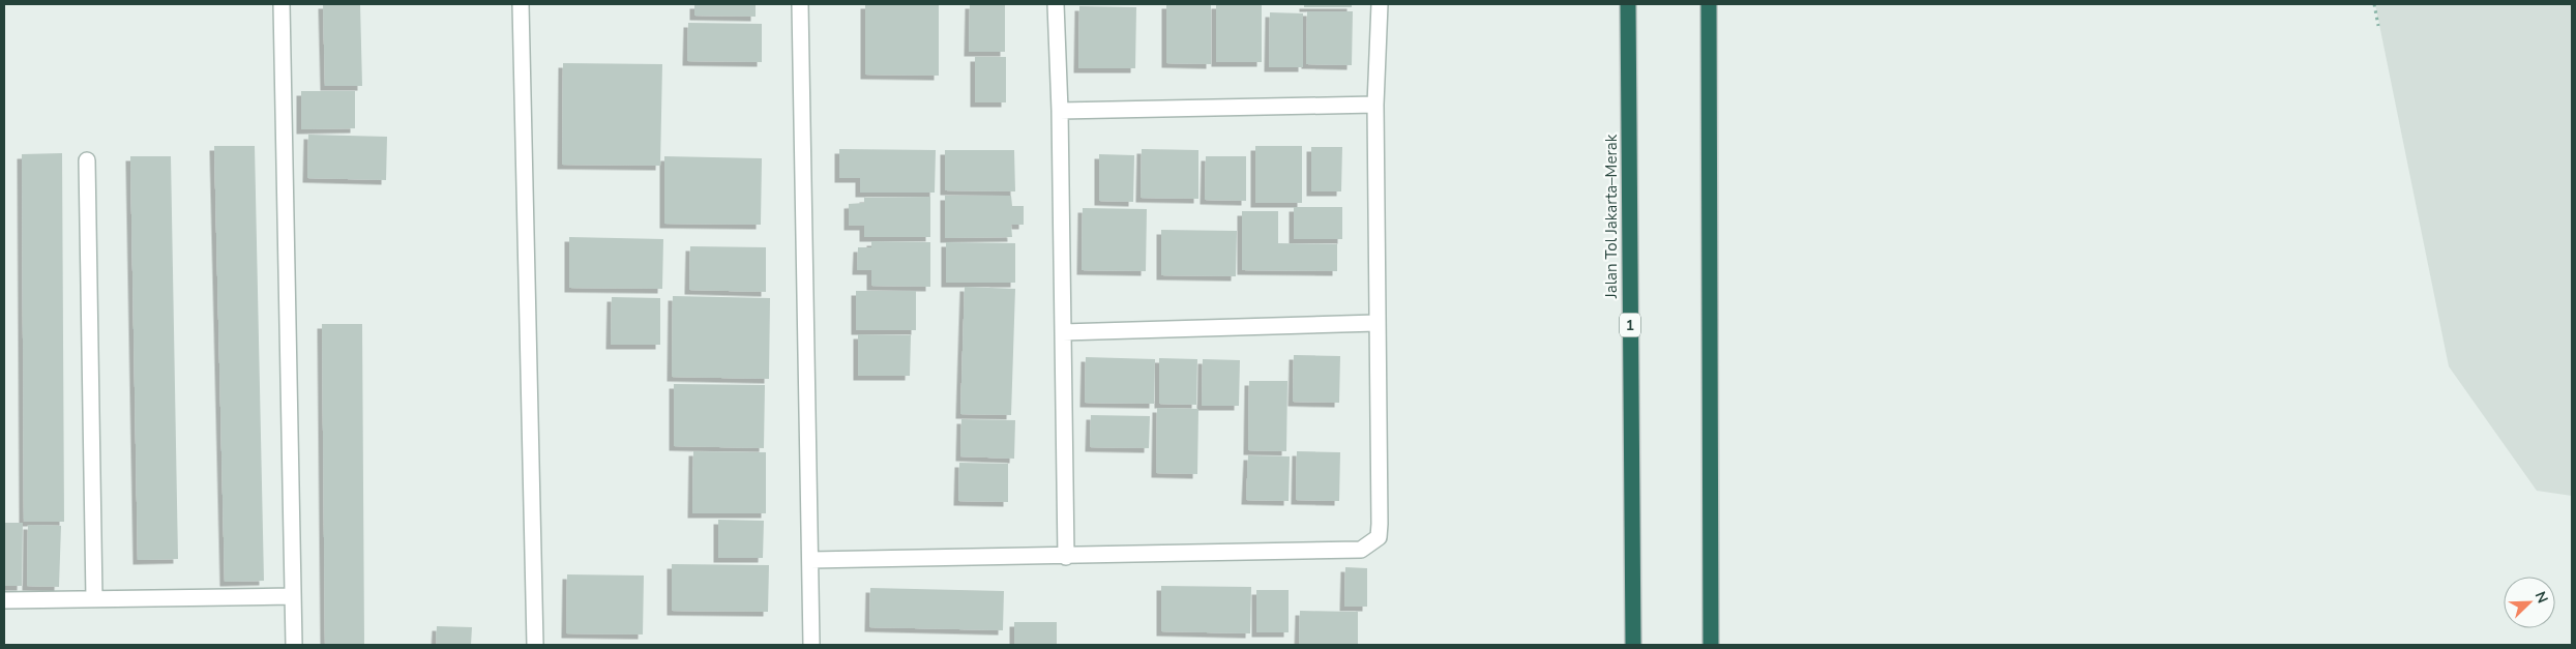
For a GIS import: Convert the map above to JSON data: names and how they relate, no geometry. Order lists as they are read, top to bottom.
{
  "streets": {
    "highway": ["Jalan Tol Jakarta–Merak", "1"]
  },
  "north": "top right"
}
